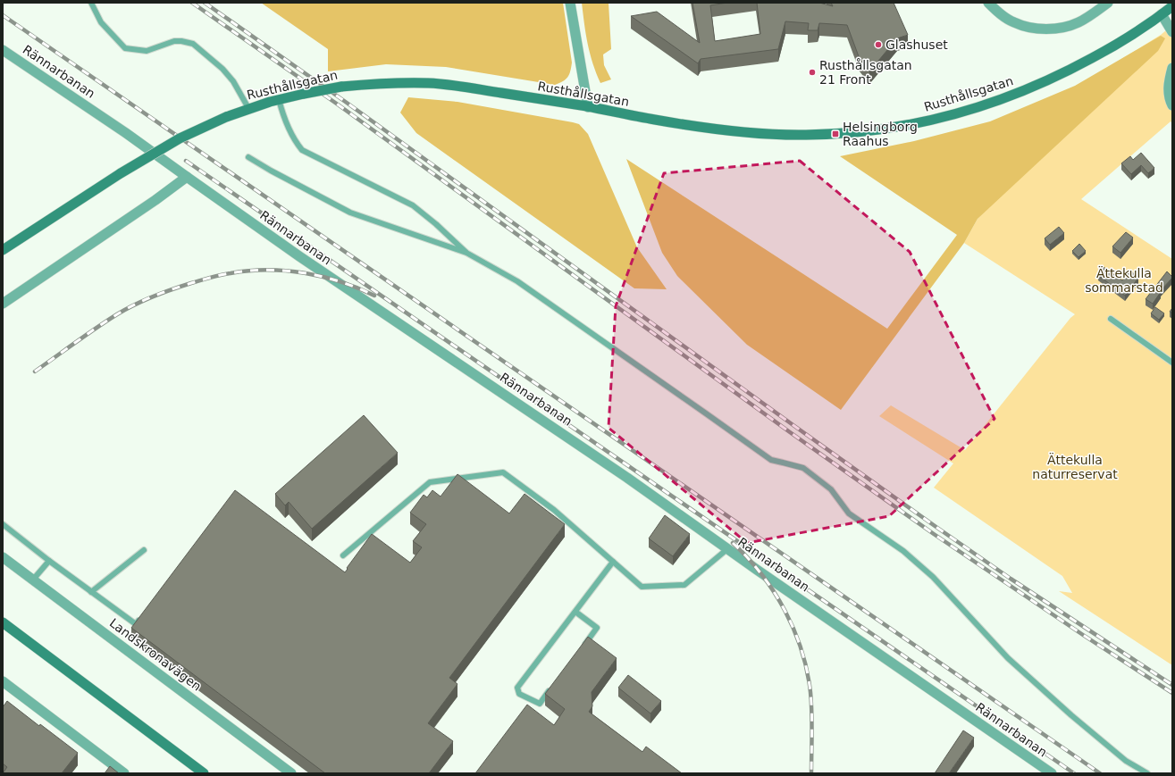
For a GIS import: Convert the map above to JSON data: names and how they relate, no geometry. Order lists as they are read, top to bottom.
{
  "streets": {
    "main road": ["Rusthållsgatan"],
    "street": ["Rännarbanan", "Landskronavägen"]
  },
  "parks": ["Ättekulla sommarstad", "Ättekulla naturreservat"],
  "places": {
    "other": ["Glashuset", "Rusthållsgatan 21 Front"],
    "transit": ["Helsingborg Raahus"]
  }
}
